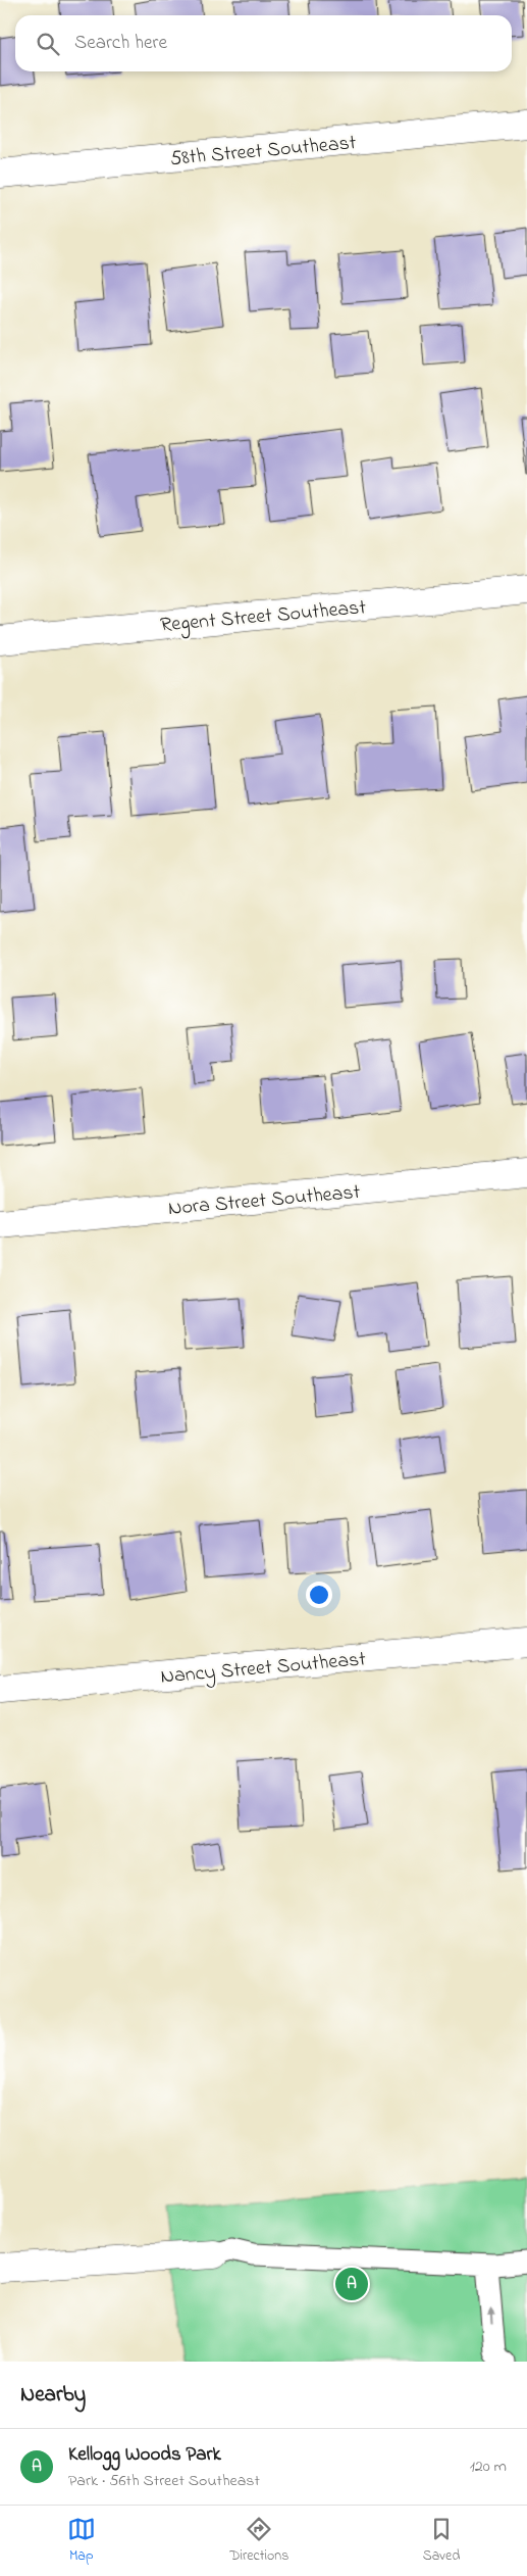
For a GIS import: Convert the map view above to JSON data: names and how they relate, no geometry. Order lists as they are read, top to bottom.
{
  "streets": {
    "street": [
      "58th Street Southeast",
      "Regent Street Southeast",
      "Nora Street Southeast",
      "Nancy Street Southeast"
    ]
  },
  "page": {
    "search": "Search here",
    "pins": "A",
    "heading": "Nearby",
    "list": [
      {
        "mark": "A",
        "name": "Kellogg Woods Park",
        "note": "Park · 56th Street Southeast",
        "value": "120 m"
      }
    ],
    "nav": ["Map", "Directions", "Saved"]
  }
}
